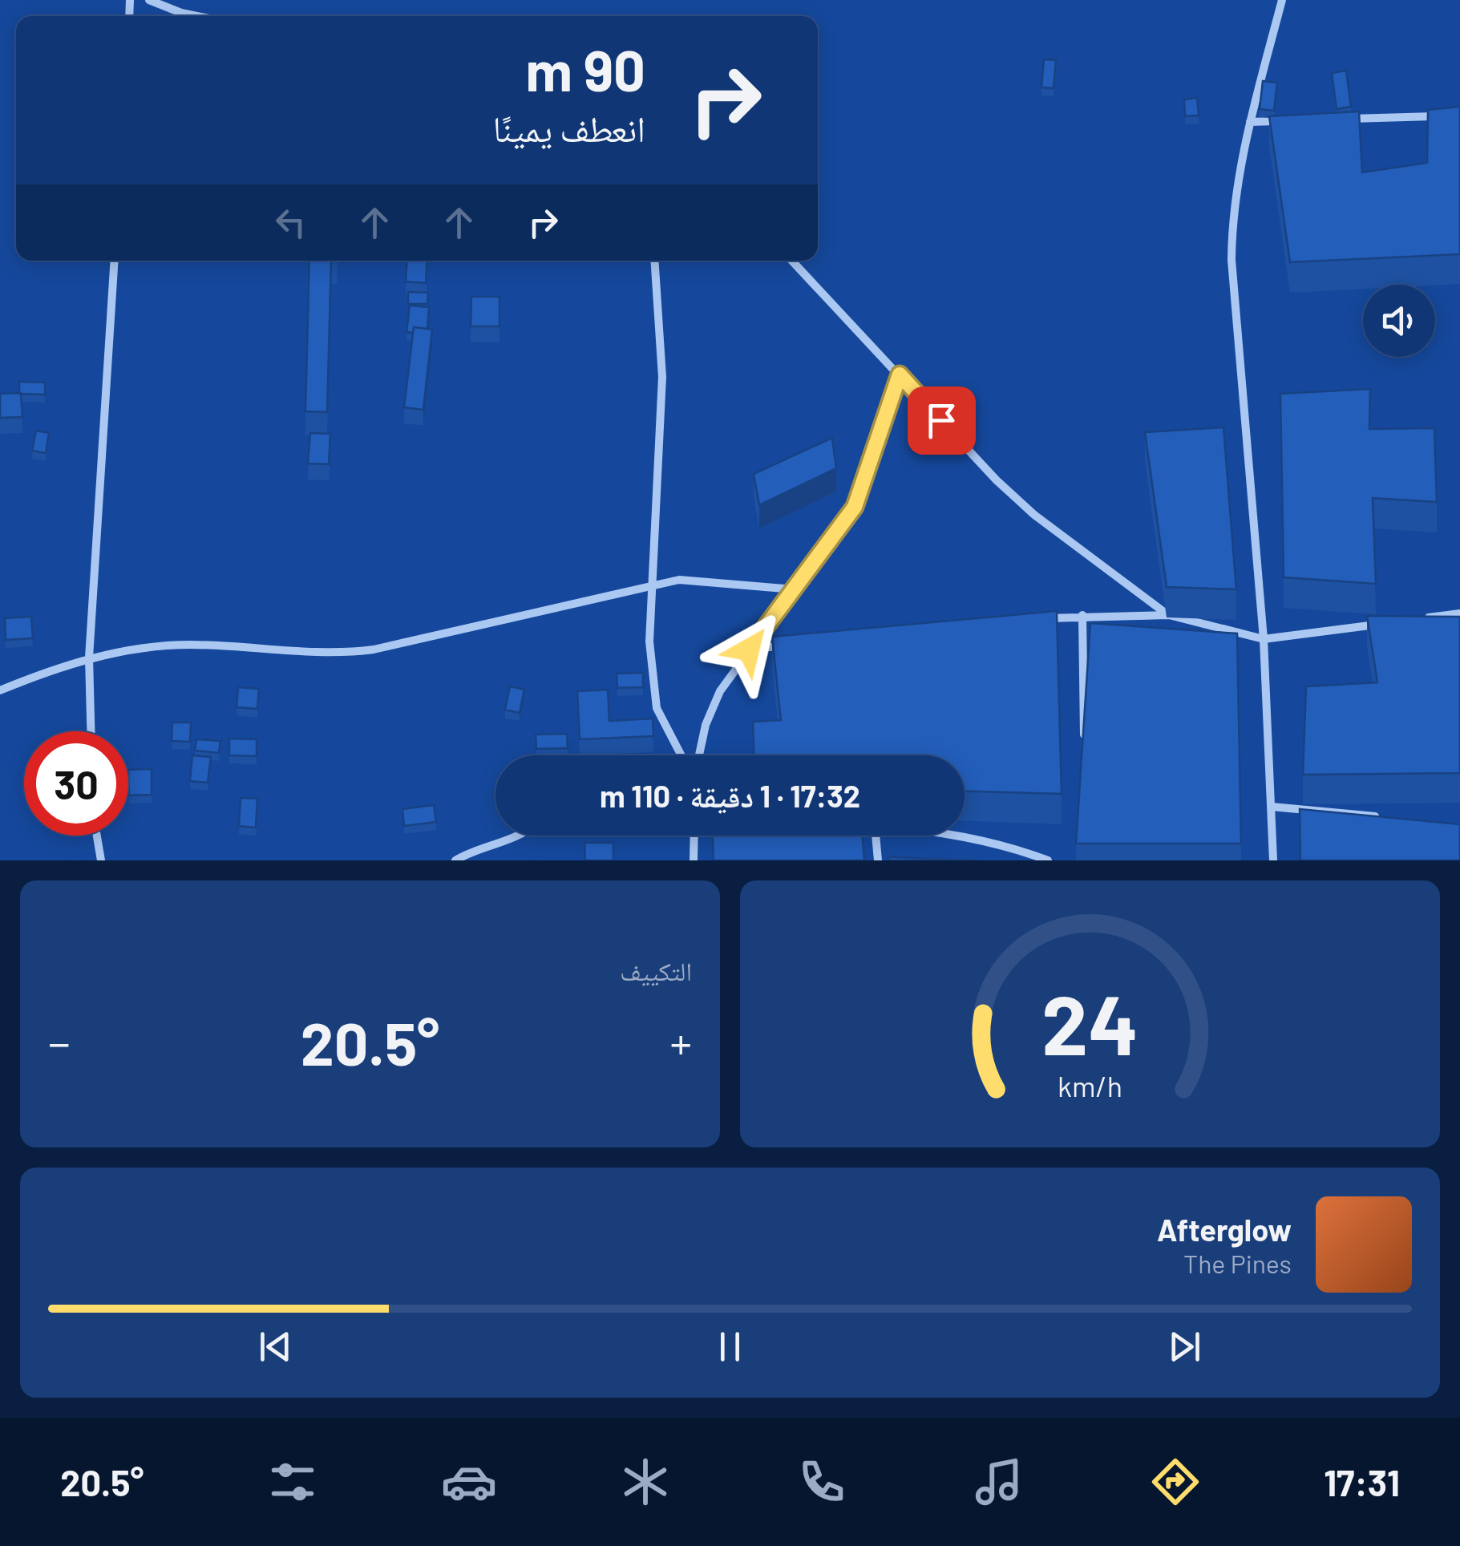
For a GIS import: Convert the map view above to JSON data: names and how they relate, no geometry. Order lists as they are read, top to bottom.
{
  "page": {
    "turn": ["90 m", "انعطف يمينًا"],
    "limit": "30",
    "trip": "17:32 · 1 دقيقة · 110 m",
    "tile": "التكييف",
    "heat": ["−", "20.5°", "+"],
    "song": ["Afterglow", "The Pines"],
    "tabs": ["17:31", "20.5°"],
    "gauge": ["24", "km/h"]
  }
}
